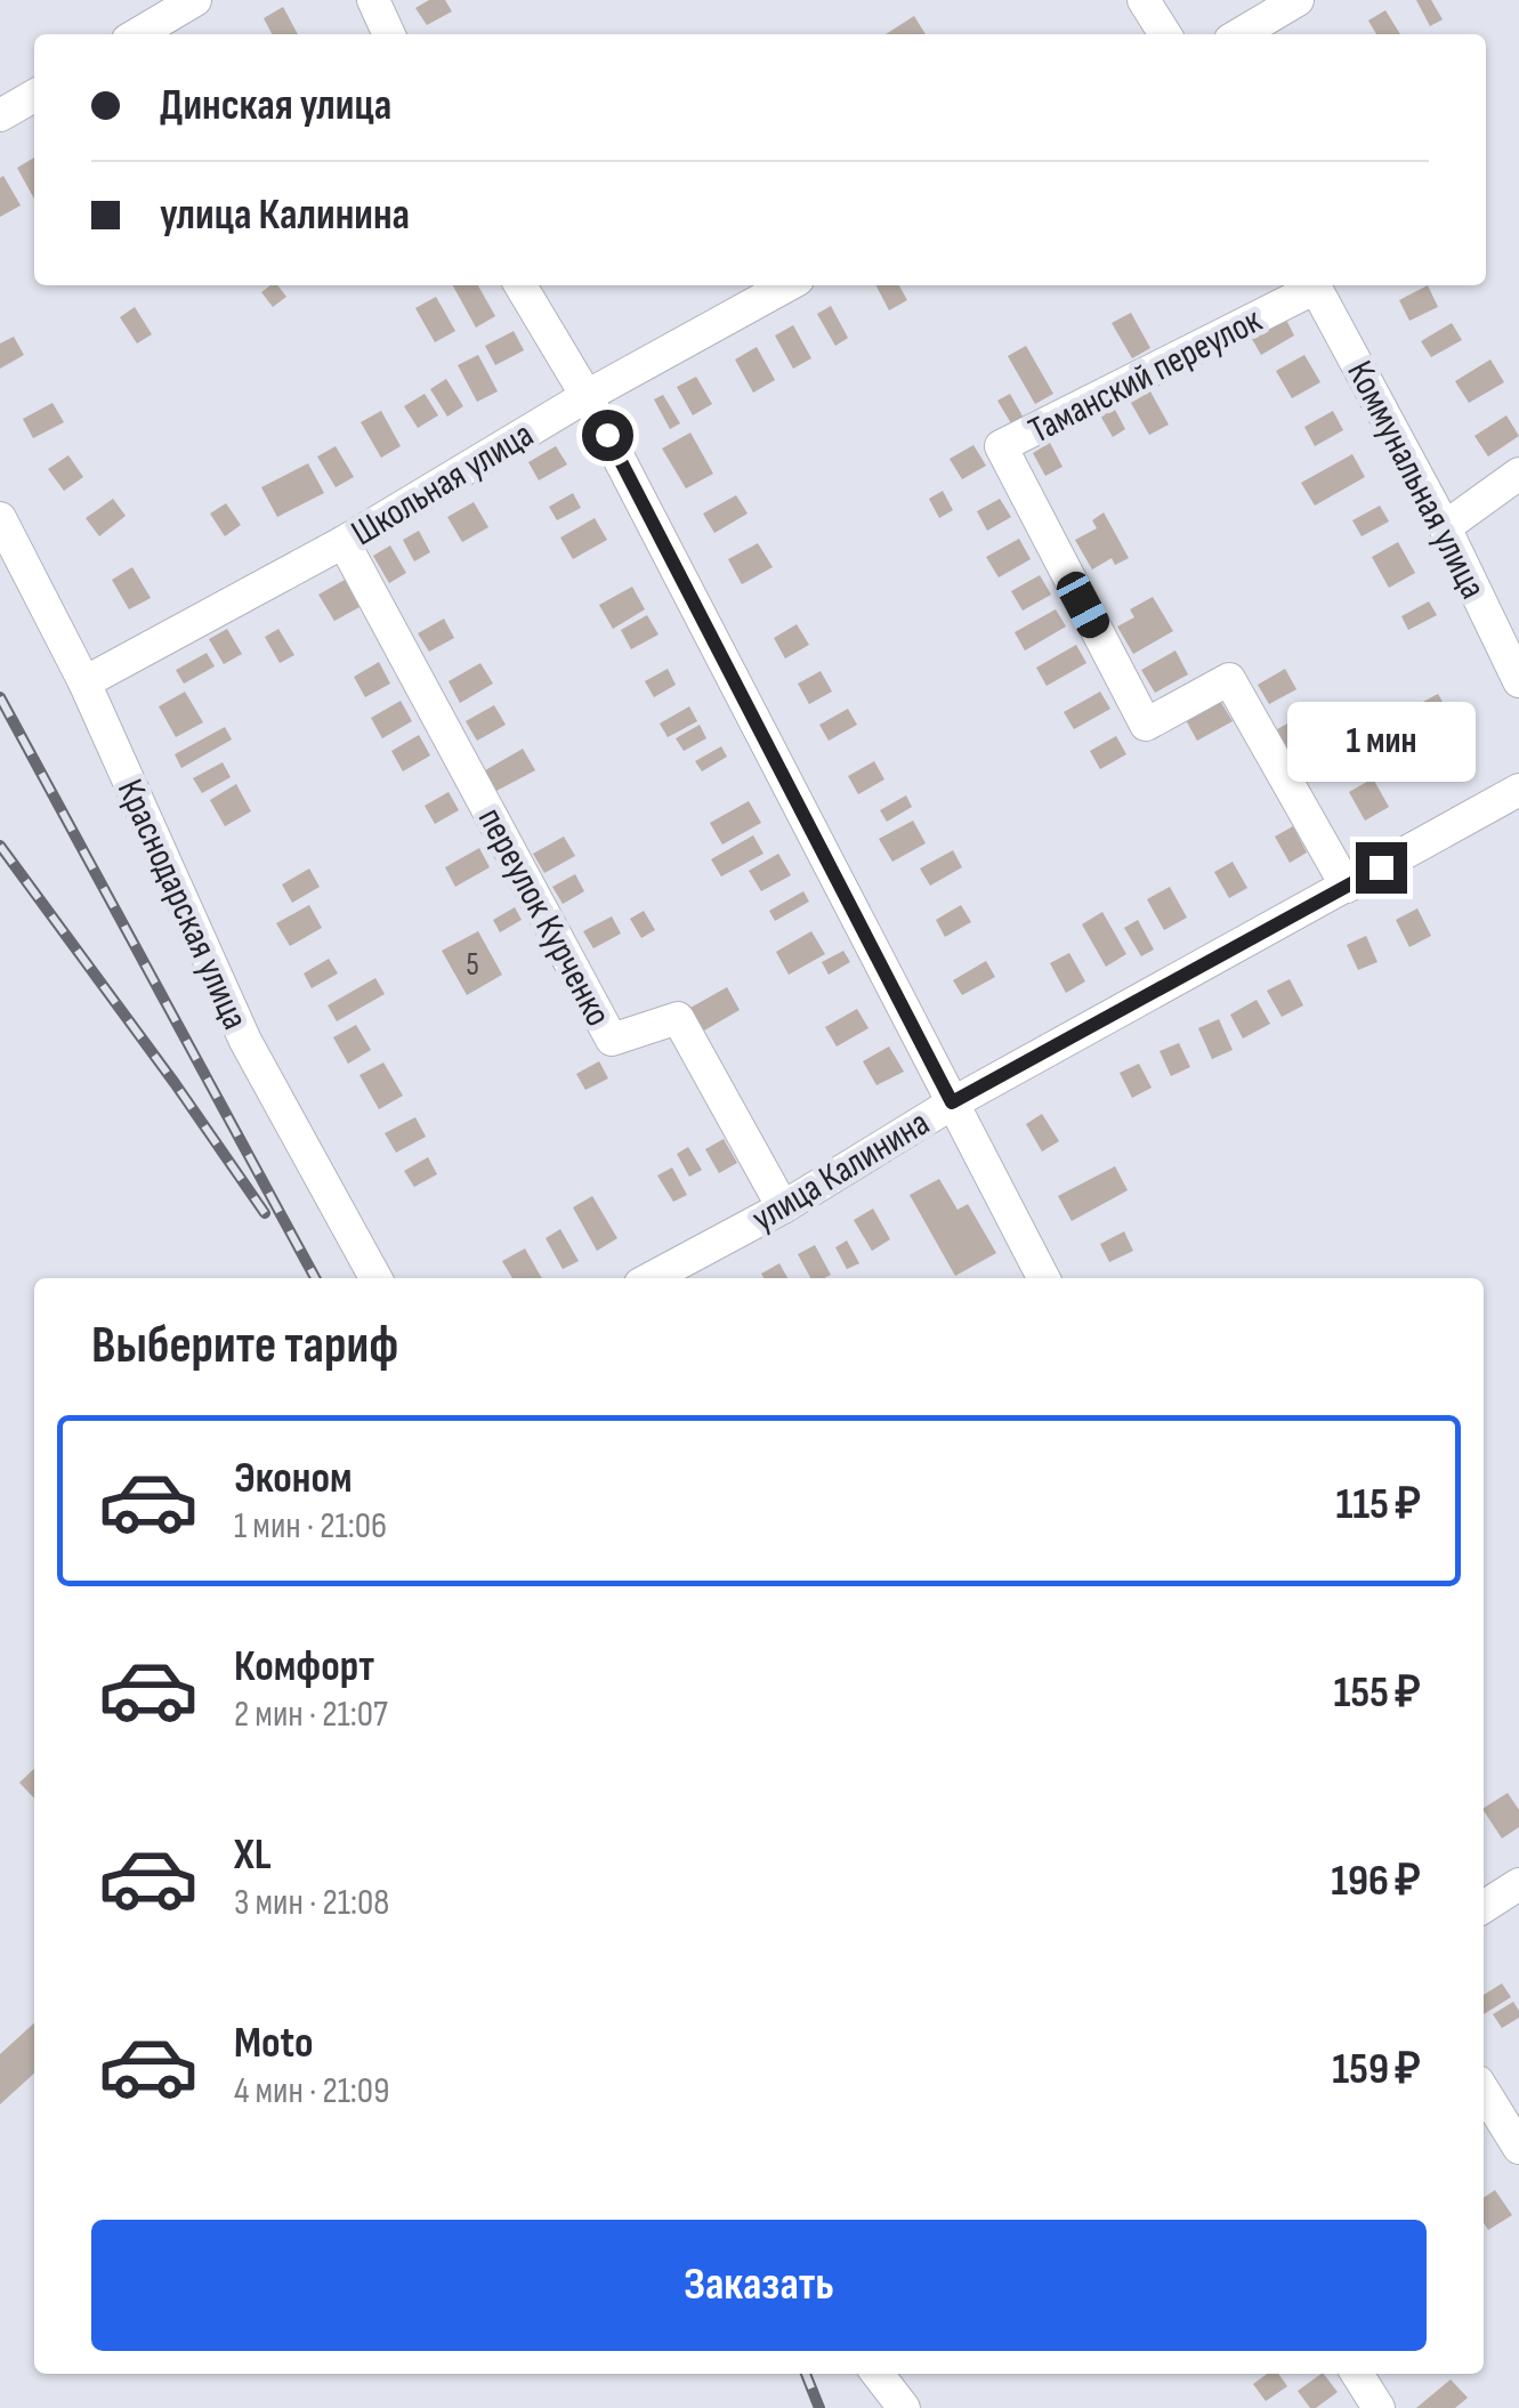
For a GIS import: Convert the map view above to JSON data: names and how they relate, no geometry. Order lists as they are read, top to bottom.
{
  "streets": {
    "street": [
      "Таманский переулок",
      "Коммунальная улица",
      "Школьная улица",
      "Краснодарская улица",
      "переулок Курченко",
      "улица Калинина"
    ]
  },
  "crossings": [
    ["Таманский переулок", "улица Калинина"],
    ["Школьная улица", "Краснодарская улица"],
    ["Школьная улица", "переулок Курченко"],
    ["переулок Курченко", "улица Калинина"]
  ],
  "house_numbers": ["5"],
  "page": {
    "banner": ["Динская улица", "улица Калинина"],
    "bubble": "1 мин",
    "heading": "Выберите тариф",
    "list": [
      {
        "name": "Эконом",
        "note": "1 мин · 21:06",
        "value": "115 ₽"
      },
      {
        "name": "Комфорт",
        "note": "2 мин · 21:07",
        "value": "155 ₽"
      },
      {
        "name": "XL",
        "note": "3 мин · 21:08",
        "value": "196 ₽"
      },
      {
        "name": "Moto",
        "note": "4 мин · 21:09",
        "value": "159 ₽"
      }
    ],
    "buttons": "Заказать"
  }
}
